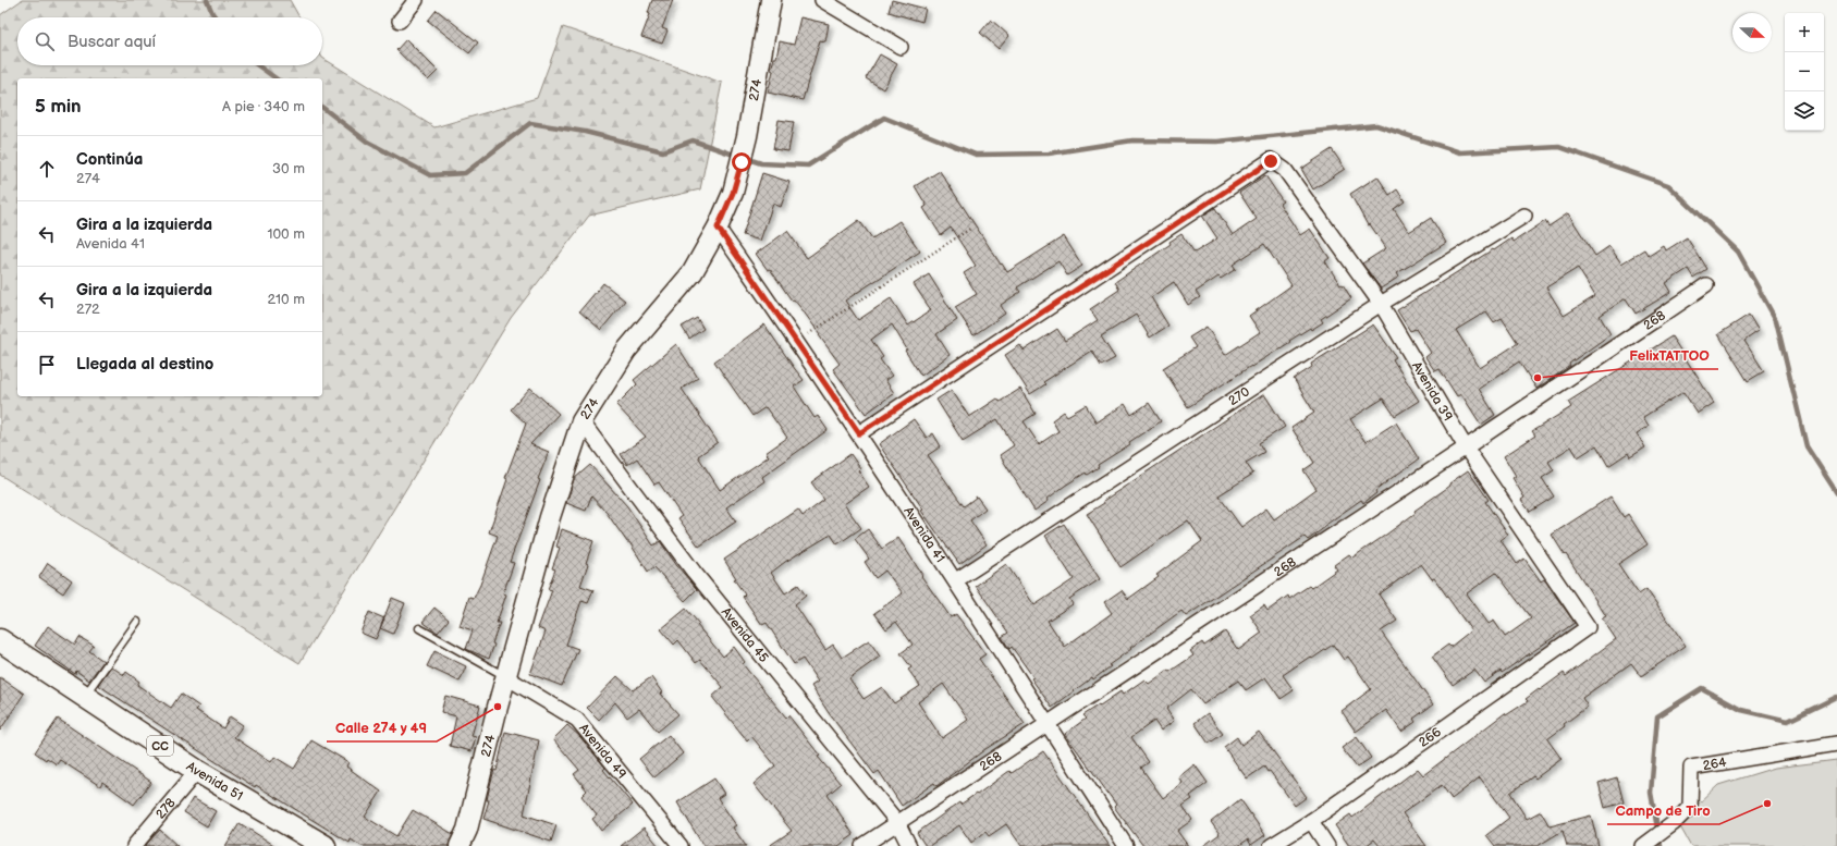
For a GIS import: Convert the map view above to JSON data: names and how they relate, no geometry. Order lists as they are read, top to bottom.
{
  "streets": {
    "main road": ["CC", "Avenida 51"],
    "street": [
      "274",
      "268",
      "Avenida 39",
      "270",
      "Avenida 41",
      "Avenida 45",
      "266",
      "Avenida 49",
      "264",
      "278"
    ]
  },
  "crossings": [
    ["274", "Avenida 41"],
    ["274", "Avenida 45"],
    ["274", "Avenida 49"],
    ["268", "Avenida 39"],
    ["268", "Avenida 41"],
    ["268", "Avenida 45"],
    ["Avenida 39", "270"],
    ["Avenida 39", "Avenida 41"],
    ["Avenida 39", "266"],
    ["270", "Avenida 41"],
    ["Avenida 51", "278"]
  ],
  "places": ["FelixTATTOO", "Calle 274 y 49", "Campo de Tiro"],
  "north": "right",
  "page": {
    "map_buttons": ["+", "−"],
    "search": "Buscar aquí",
    "heading": ["5 min", "A pie · 340 m"],
    "list": [
      ["Continúa", "274", "30 m"],
      ["Gira a la izquierda", "Avenida 41", "100 m"],
      ["Gira a la izquierda", "272", "210 m"],
      "Llegada al destino"
    ]
  }
}
